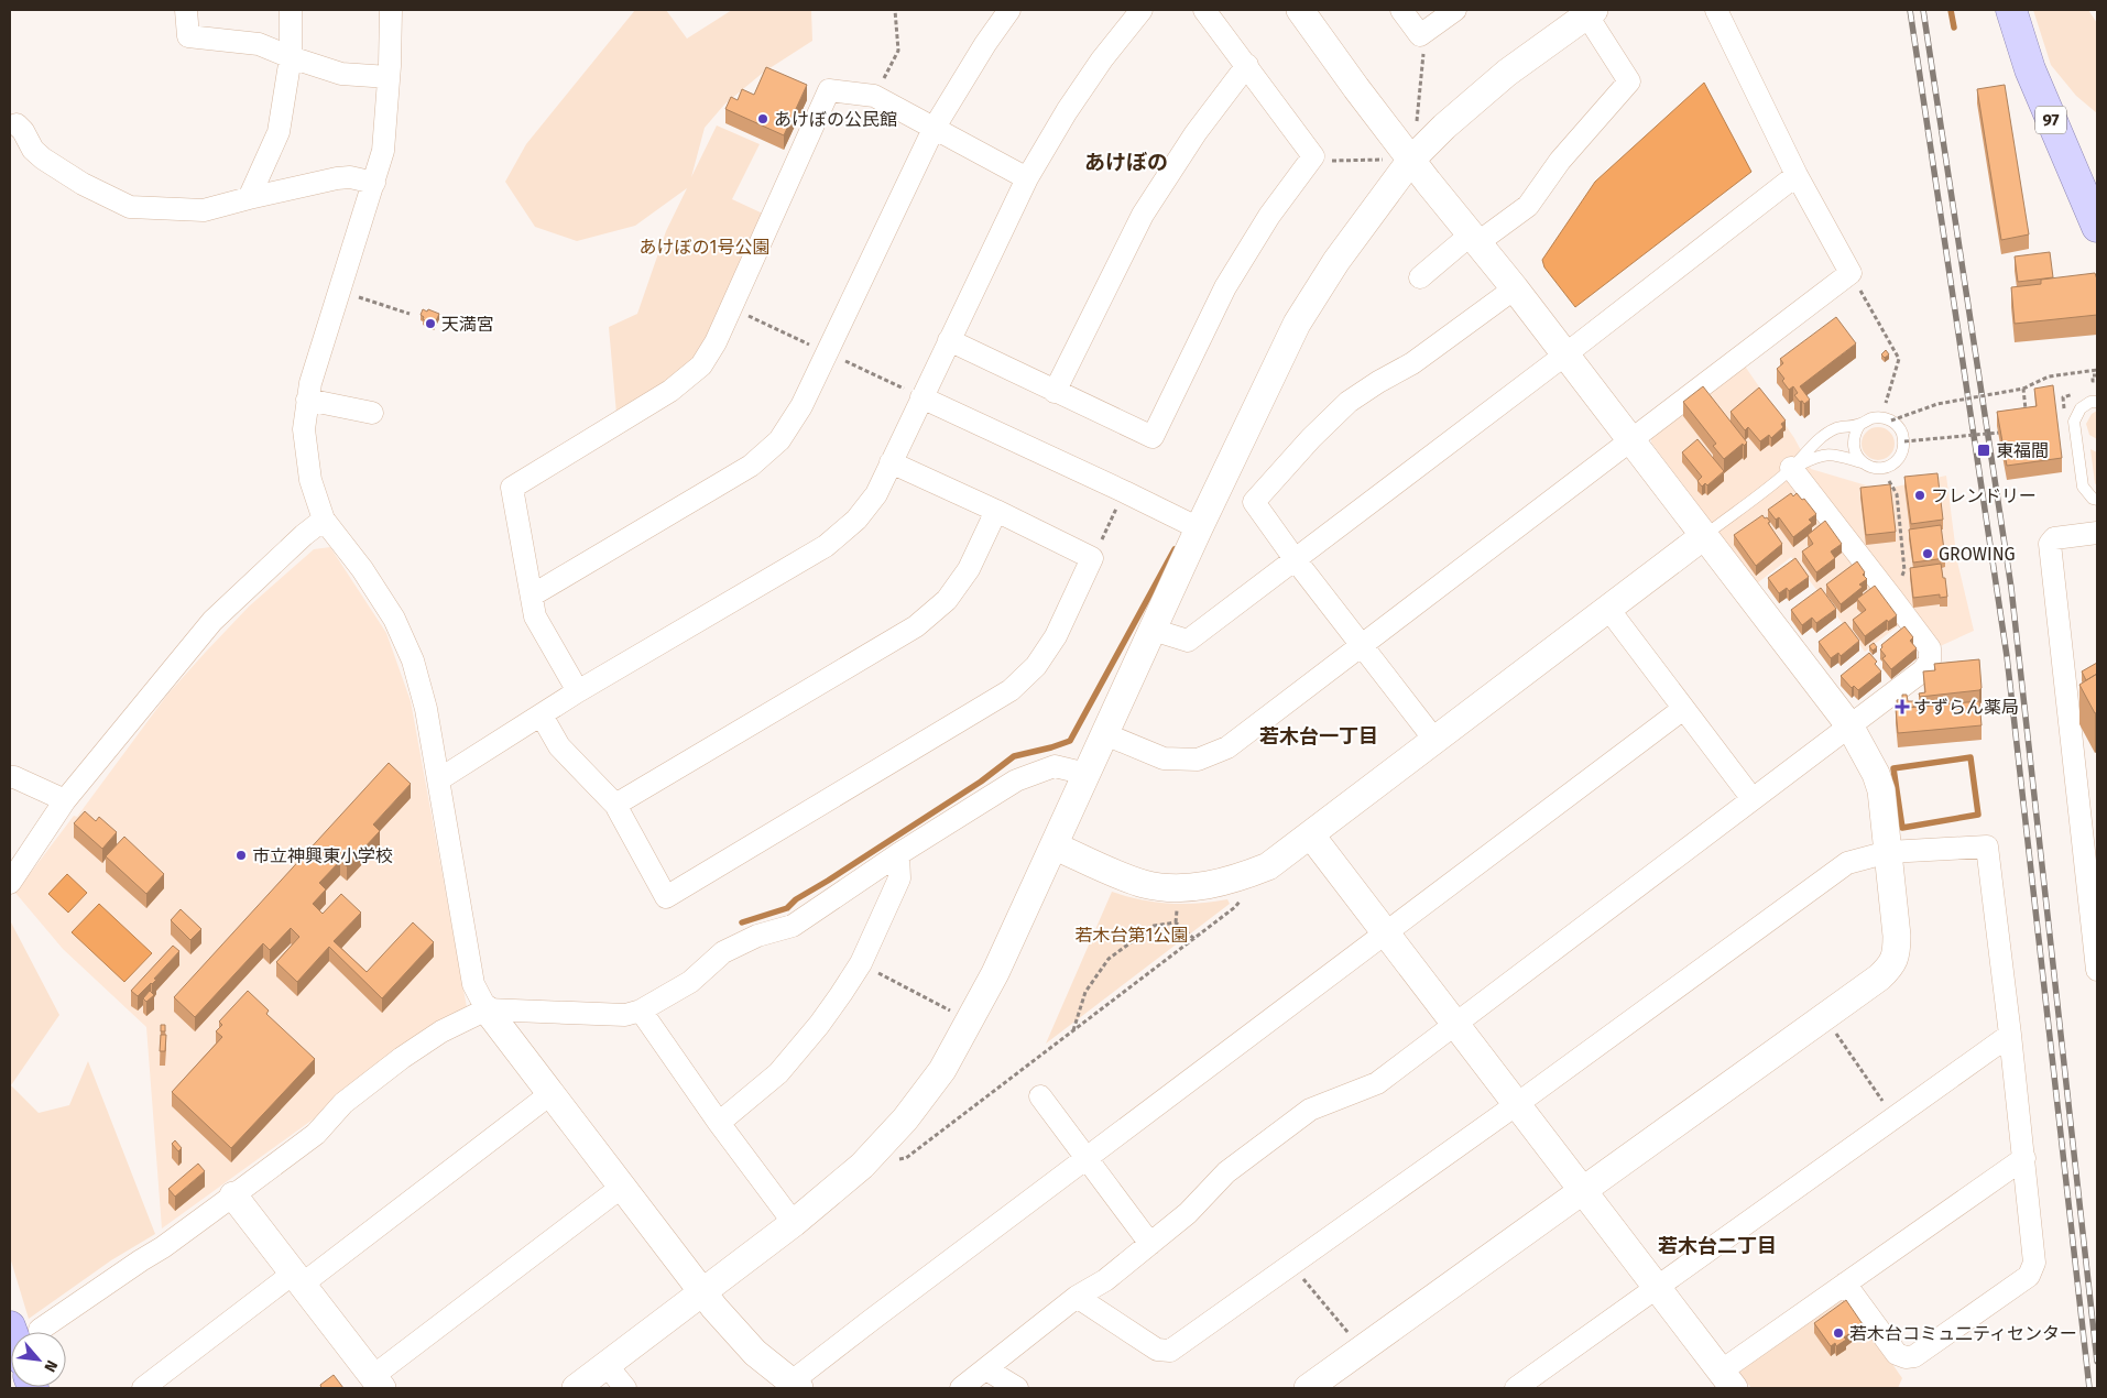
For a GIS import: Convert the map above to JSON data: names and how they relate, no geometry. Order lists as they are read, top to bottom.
{
  "streets": {
    "main road": ["97"]
  },
  "districts": ["あけぼの", "若木台一丁目", "若木台二丁目"],
  "parks": ["あけぼの1号公園", "若木台第1公園"],
  "places": {
    "other": [
      "あけぼの公民館",
      "天満宮",
      "フレンドリー",
      "GROWING",
      "市立神興東小学校",
      "若木台コミュ二ティセンター"
    ],
    "transit": ["東福間"],
    "health": ["すずらん薬局"]
  },
  "north": "bottom right"
}
